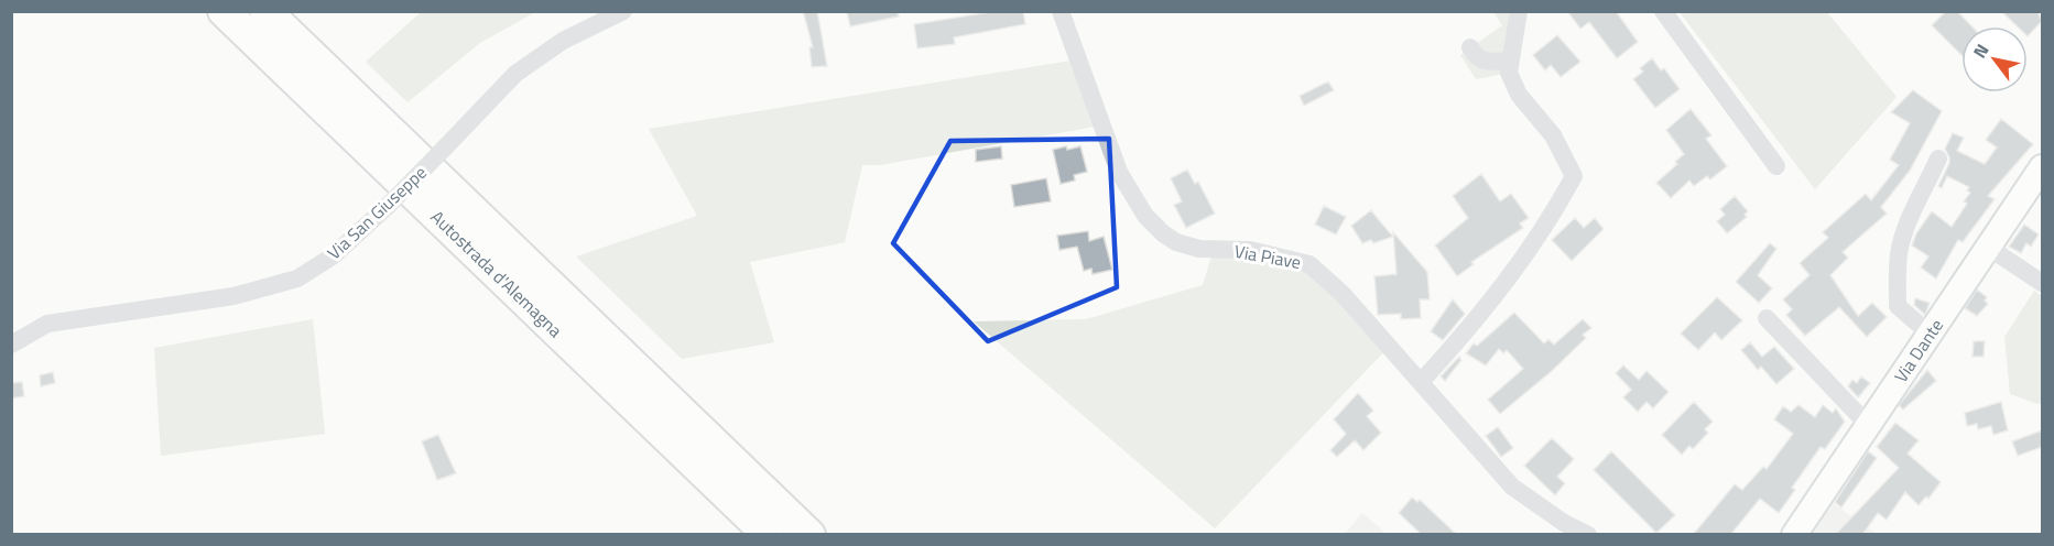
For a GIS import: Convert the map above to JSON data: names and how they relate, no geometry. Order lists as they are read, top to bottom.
{
  "streets": {
    "highway": ["Autostrada d'Alemagna"],
    "street": ["Via San Giuseppe", "Via Piave", "Via Dante"]
  },
  "north": "top left"
}
